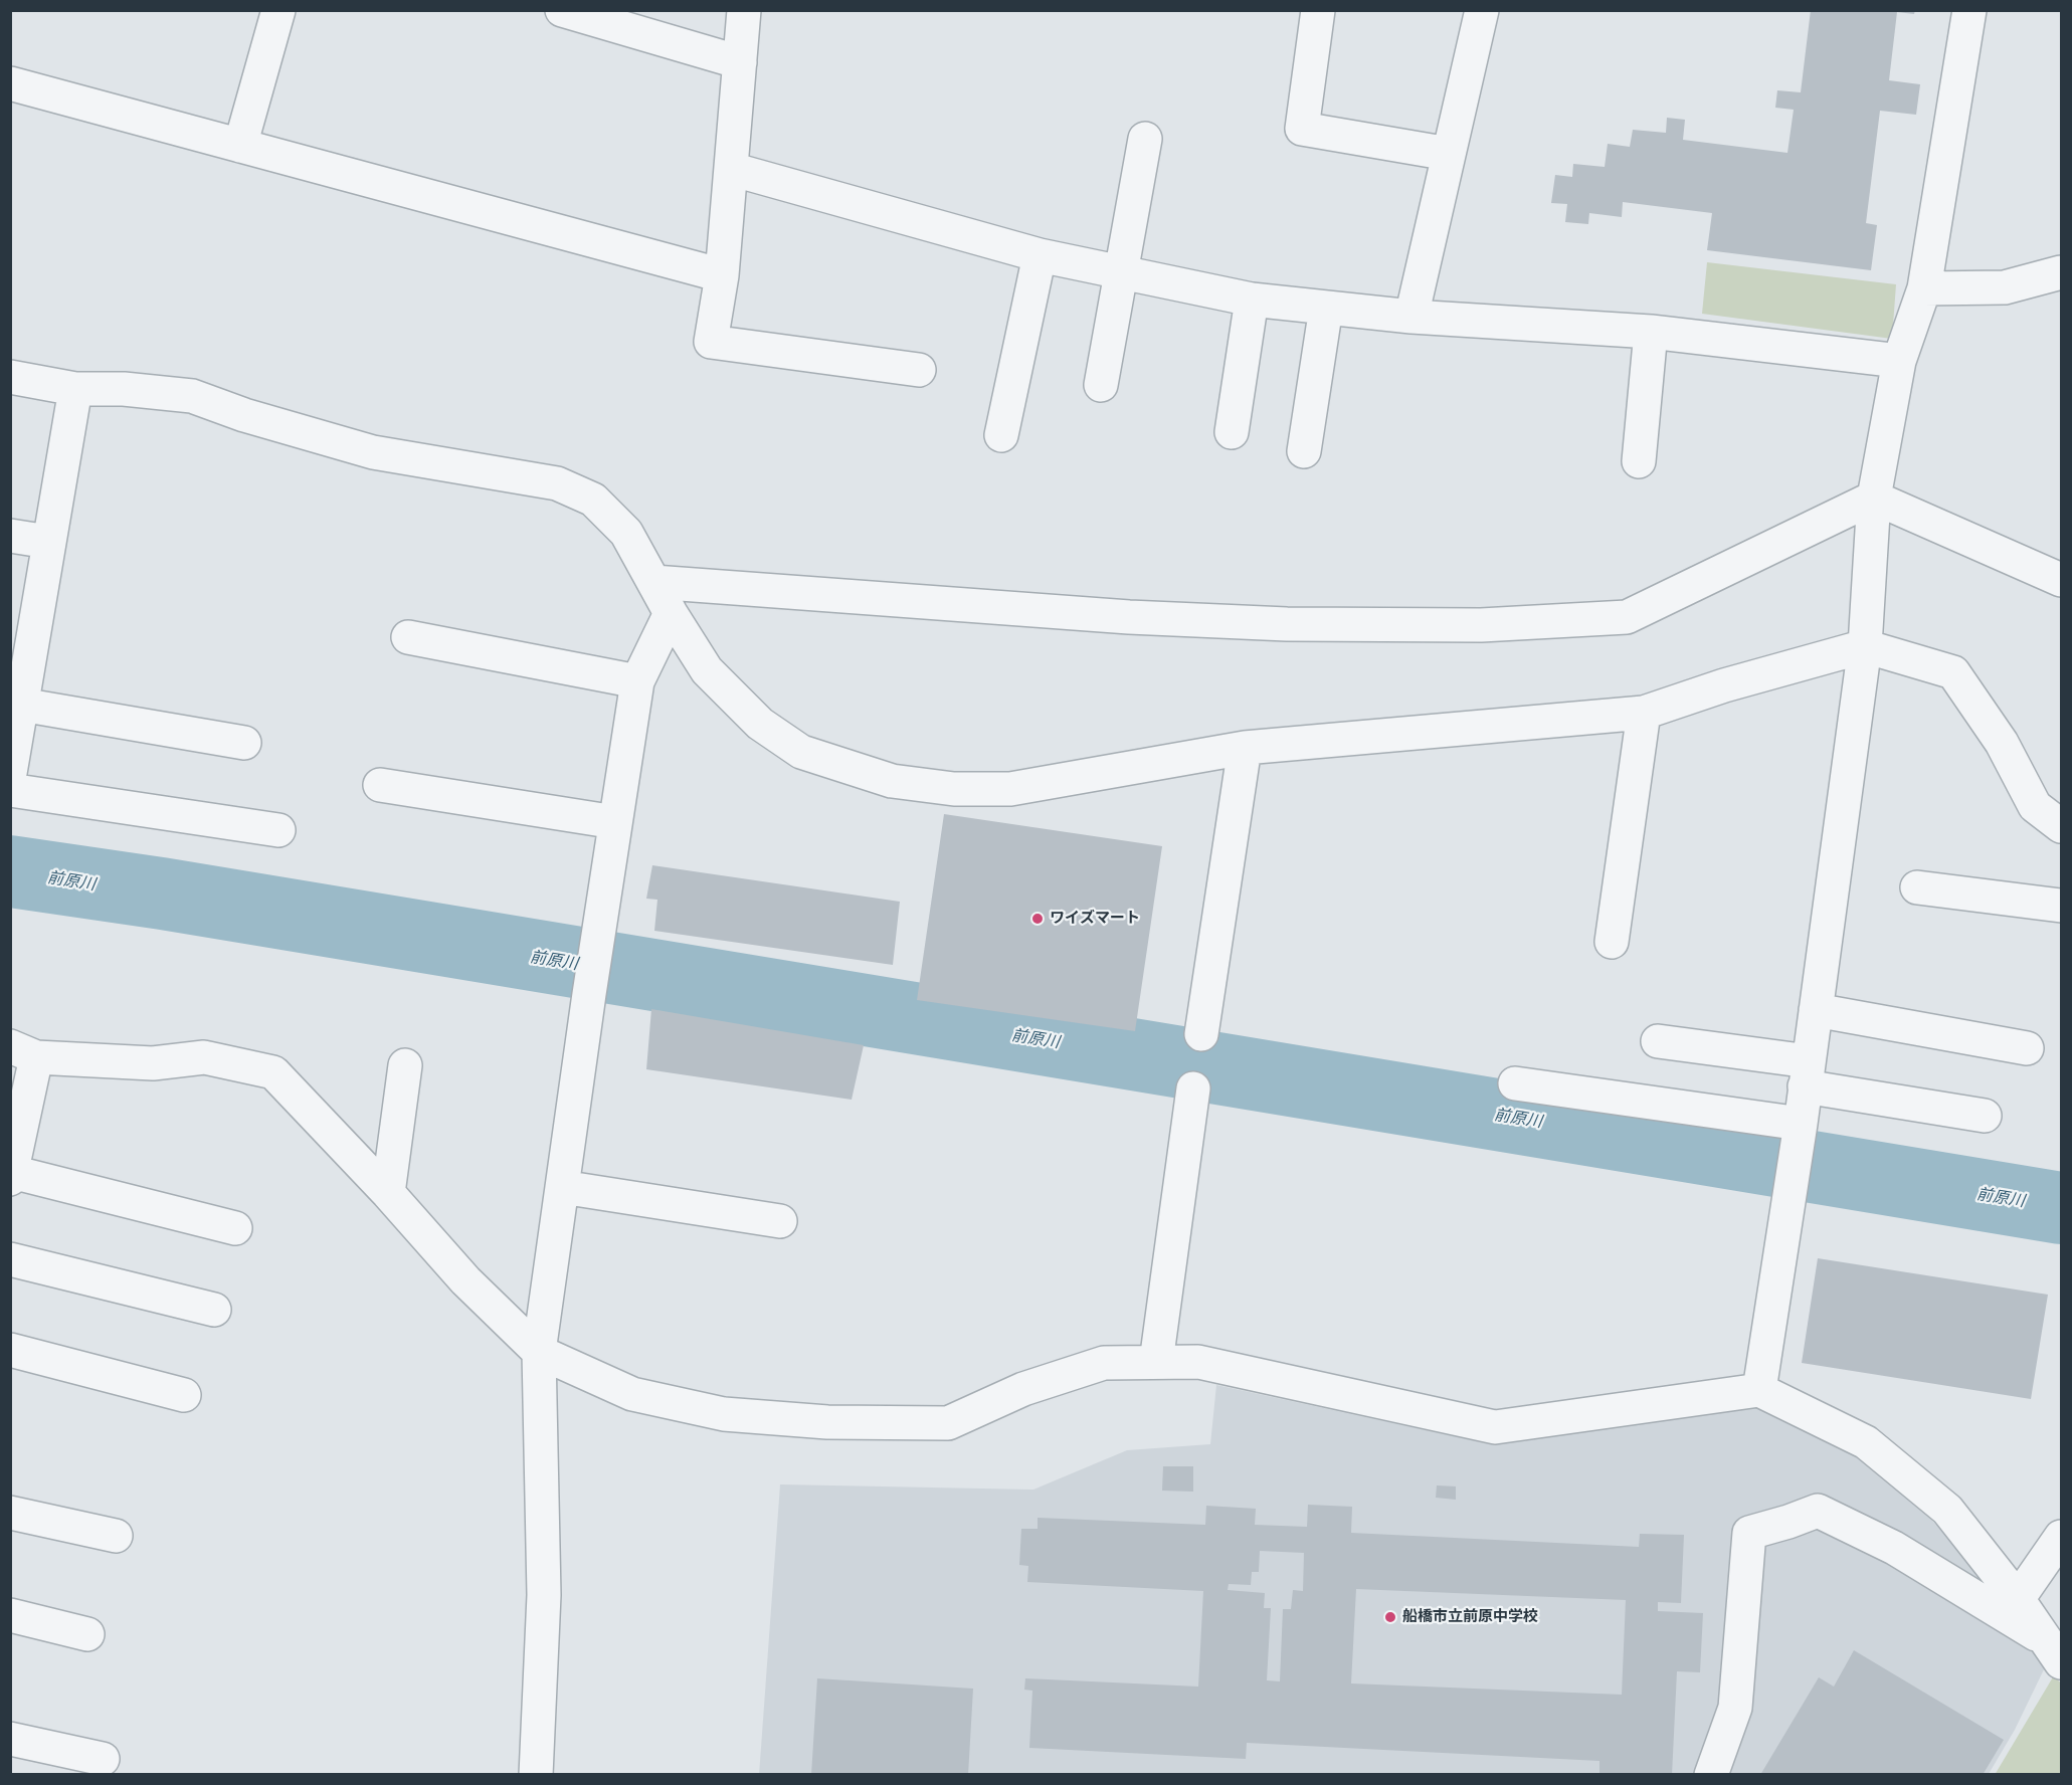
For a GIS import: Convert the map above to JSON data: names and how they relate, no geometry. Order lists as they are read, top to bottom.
{
  "water": ["前原川"],
  "places": ["ワイズマート", "船橋市立前原中学校"]
}
